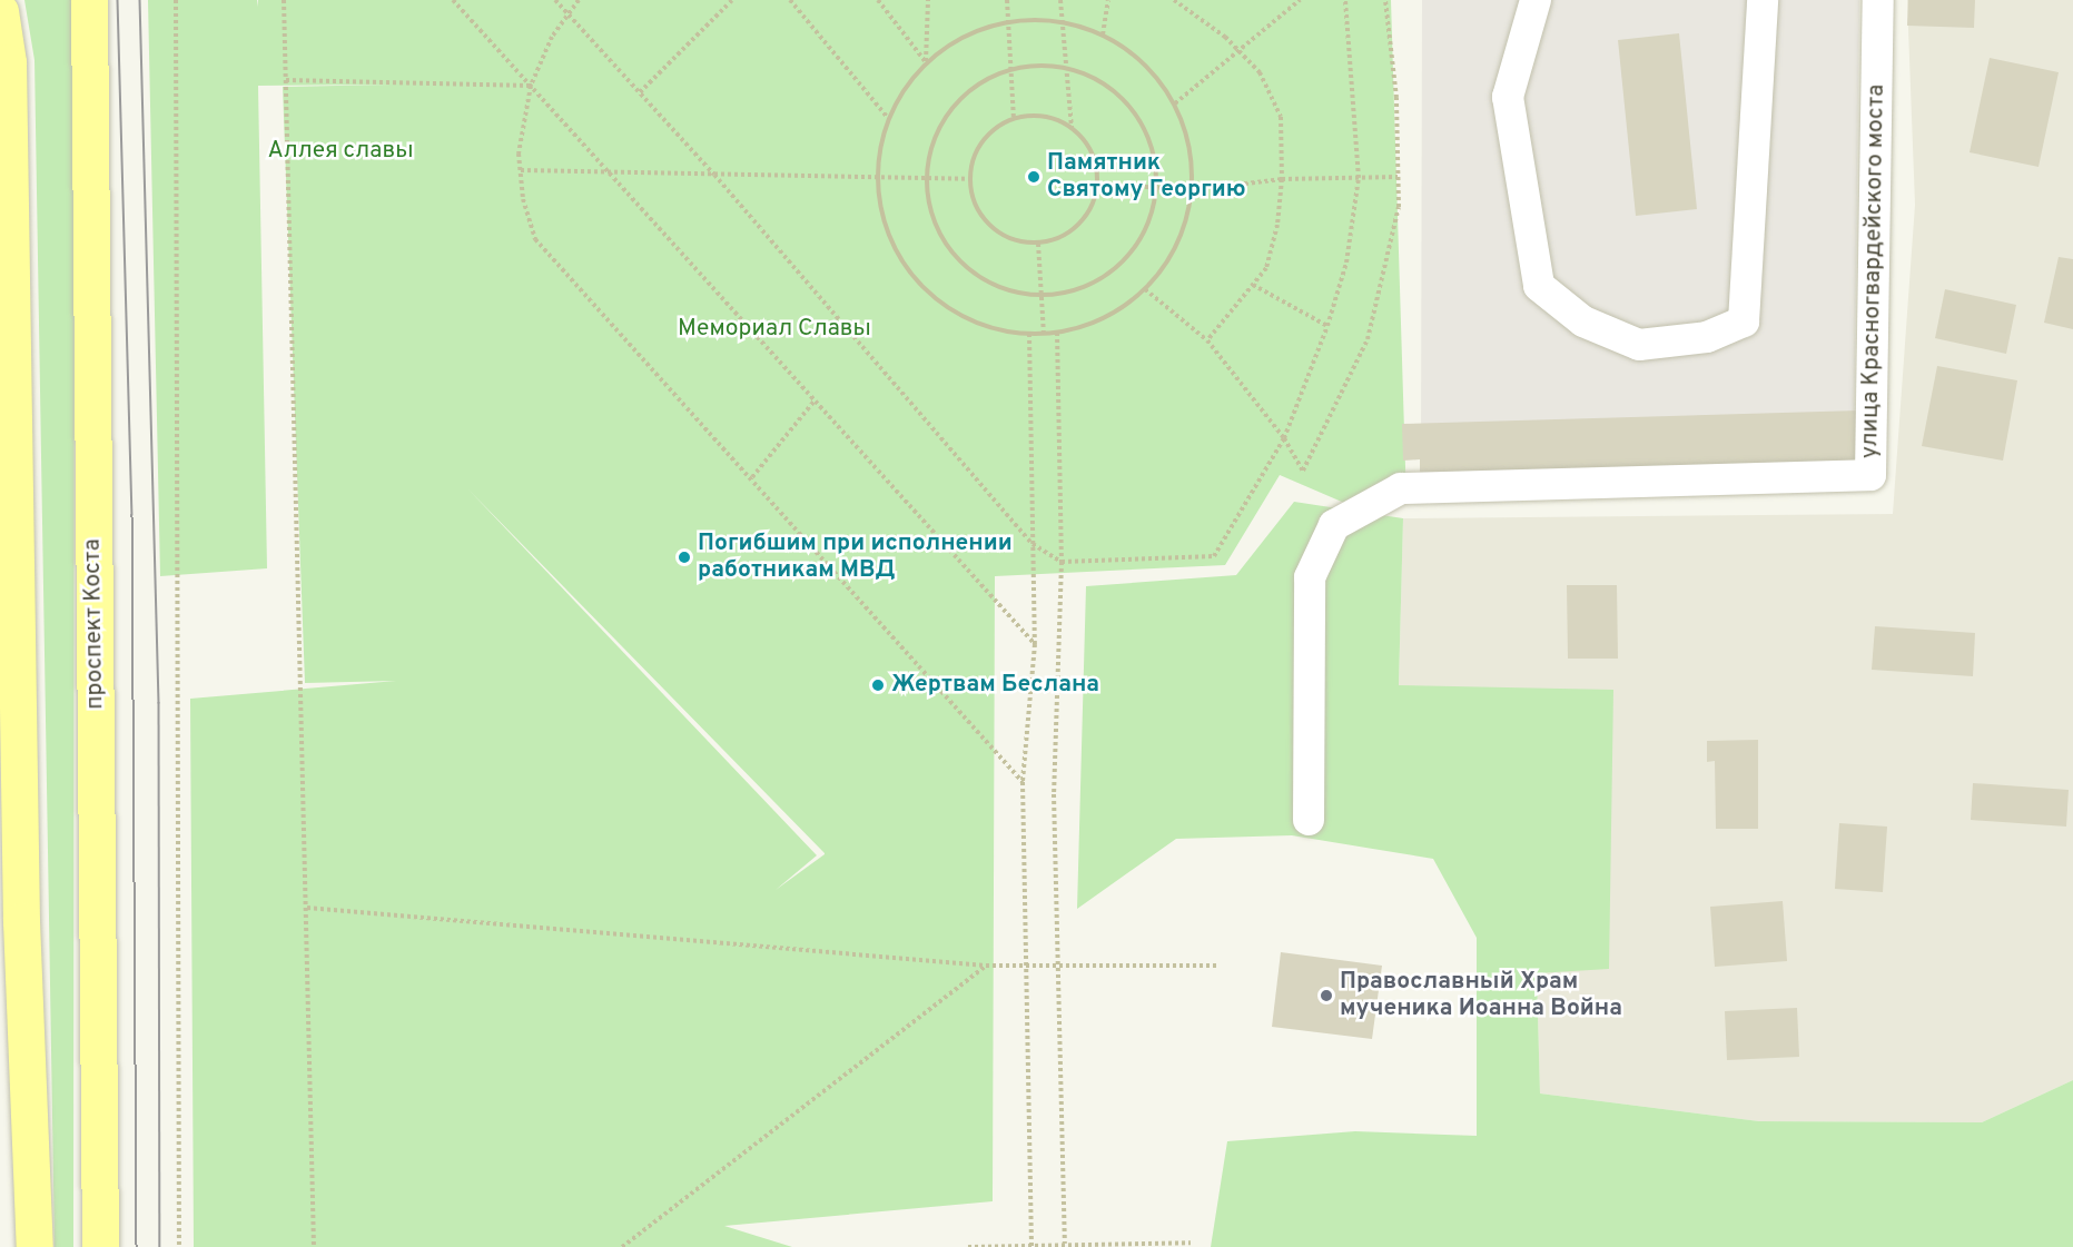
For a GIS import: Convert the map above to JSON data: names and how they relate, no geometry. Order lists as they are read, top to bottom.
{
  "streets": {
    "main road": ["проспект Коста"],
    "street": ["улица Красногвардейского моста"]
  },
  "parks": ["Аллея славы", "Мемориал Славы"],
  "places": [
    "Памятник Святому Георгию",
    "Погибшим при исполнении работникам МВД",
    "Жертвам Беслана",
    "Православный Храм мученика Иоанна Война"
  ]
}
